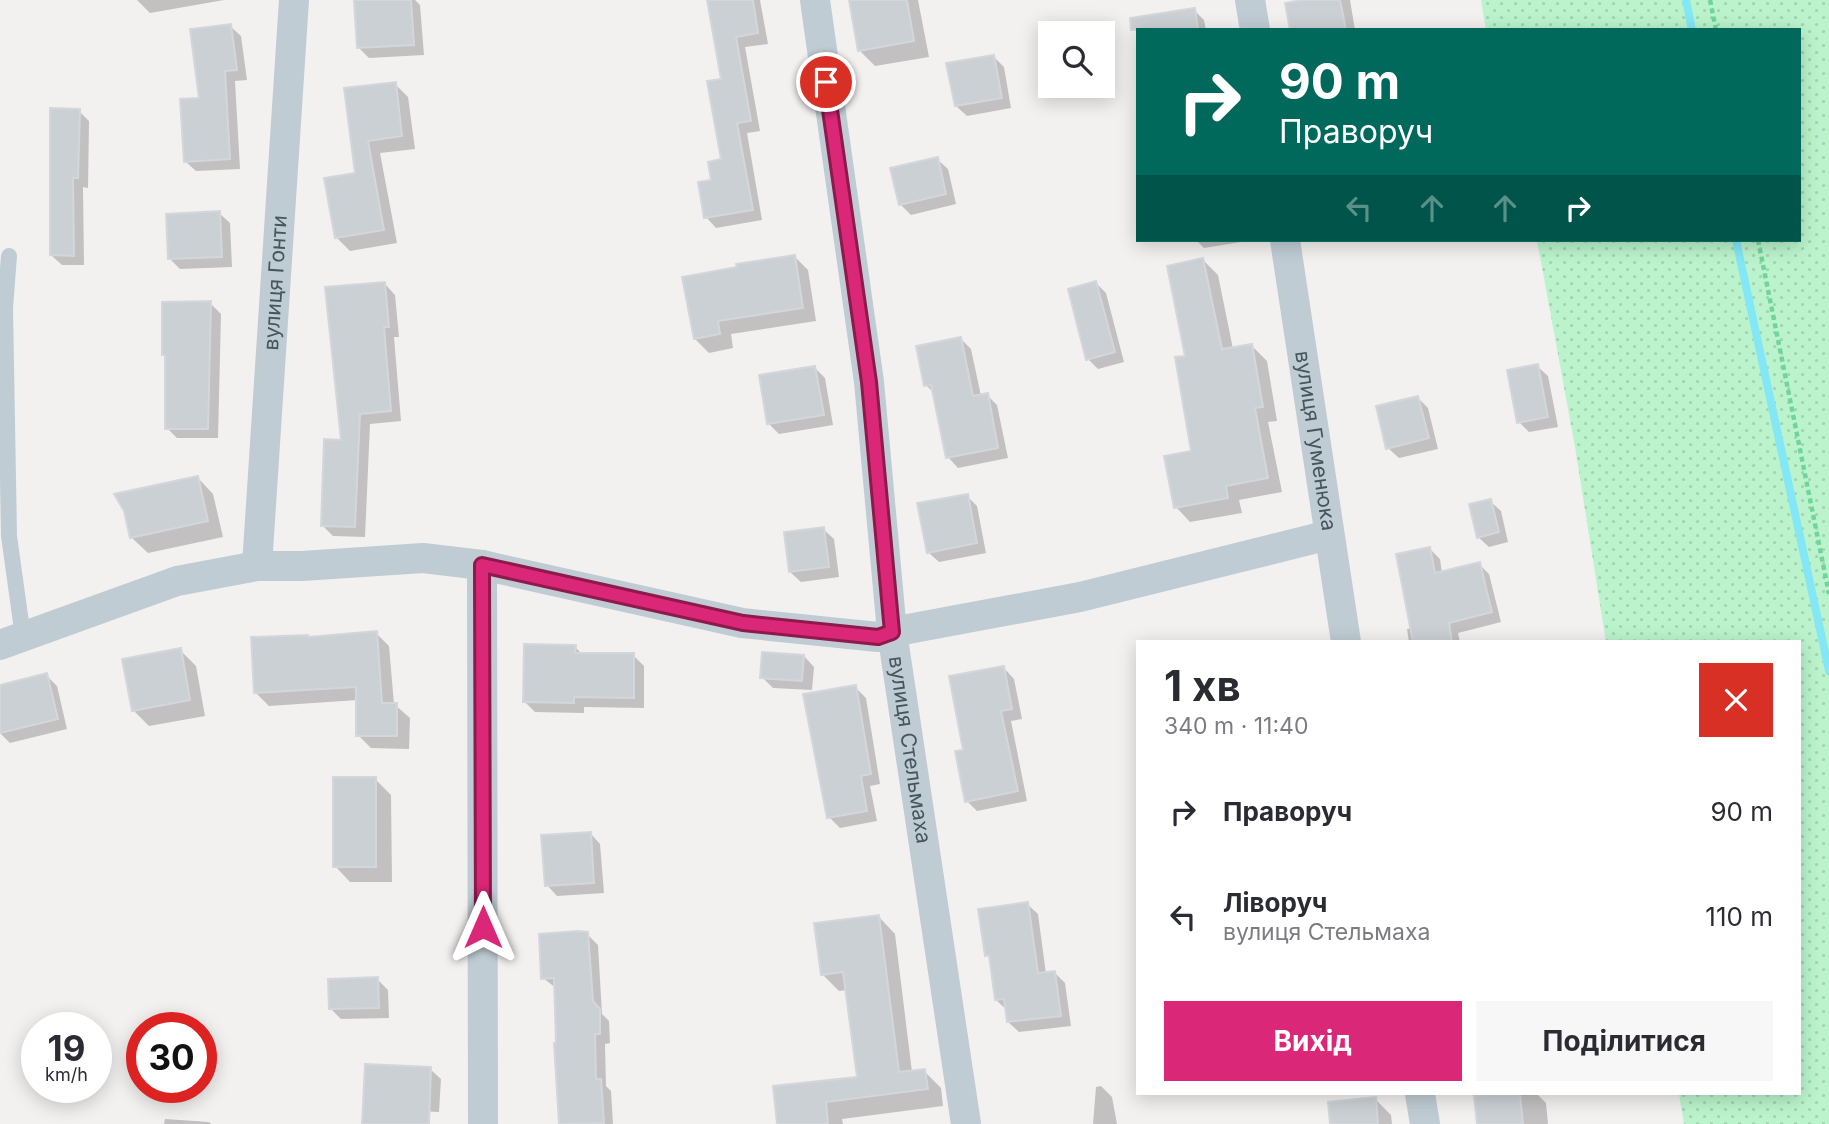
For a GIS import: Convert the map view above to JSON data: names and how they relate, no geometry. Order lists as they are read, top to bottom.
{
  "streets": {
    "street": ["вулиця Гонти", "вулиця Гуменюка", "вулиця Стельмаха"]
  },
  "page": {
    "turn": ["90 m", "Праворуч"],
    "heading": ["1 хв", "340 m · 11:40"],
    "list": [
      {
        "name": "Праворуч",
        "value": "90 m"
      },
      {
        "name": "Ліворуч",
        "note": "вулиця Стельмаха",
        "value": "110 m"
      }
    ],
    "buttons": ["Вихід", "Поділитися"],
    "speed": "19 km/h",
    "limit": "30"
  }
}
